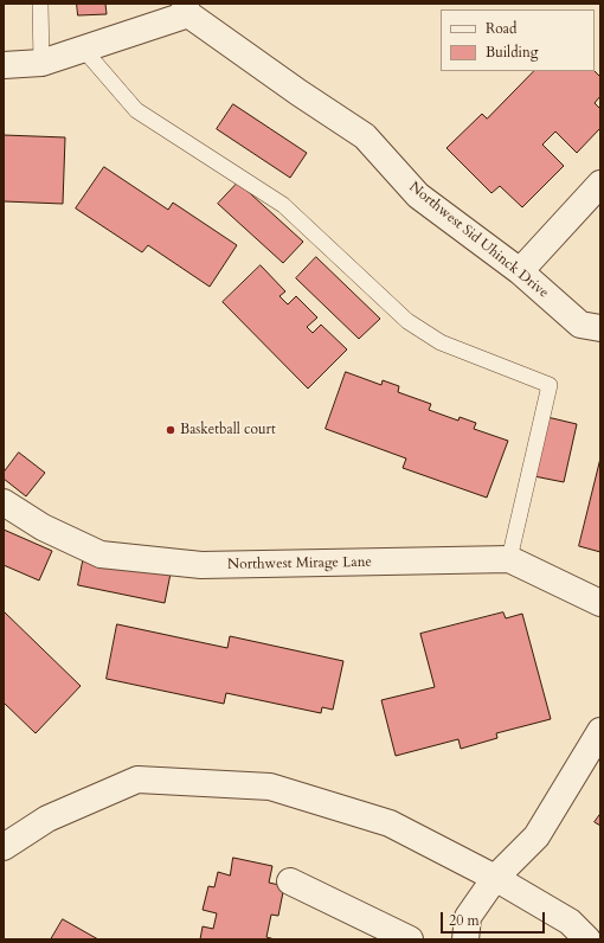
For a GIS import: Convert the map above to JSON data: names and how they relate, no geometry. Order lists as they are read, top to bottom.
{
  "streets": {
    "street": ["Northwest Sid Uhinck Drive", "Northwest Mirage Lane"]
  },
  "places": ["Basketball court"],
  "legend": ["Road", "Building"],
  "scale_bar": "20 m"
}
